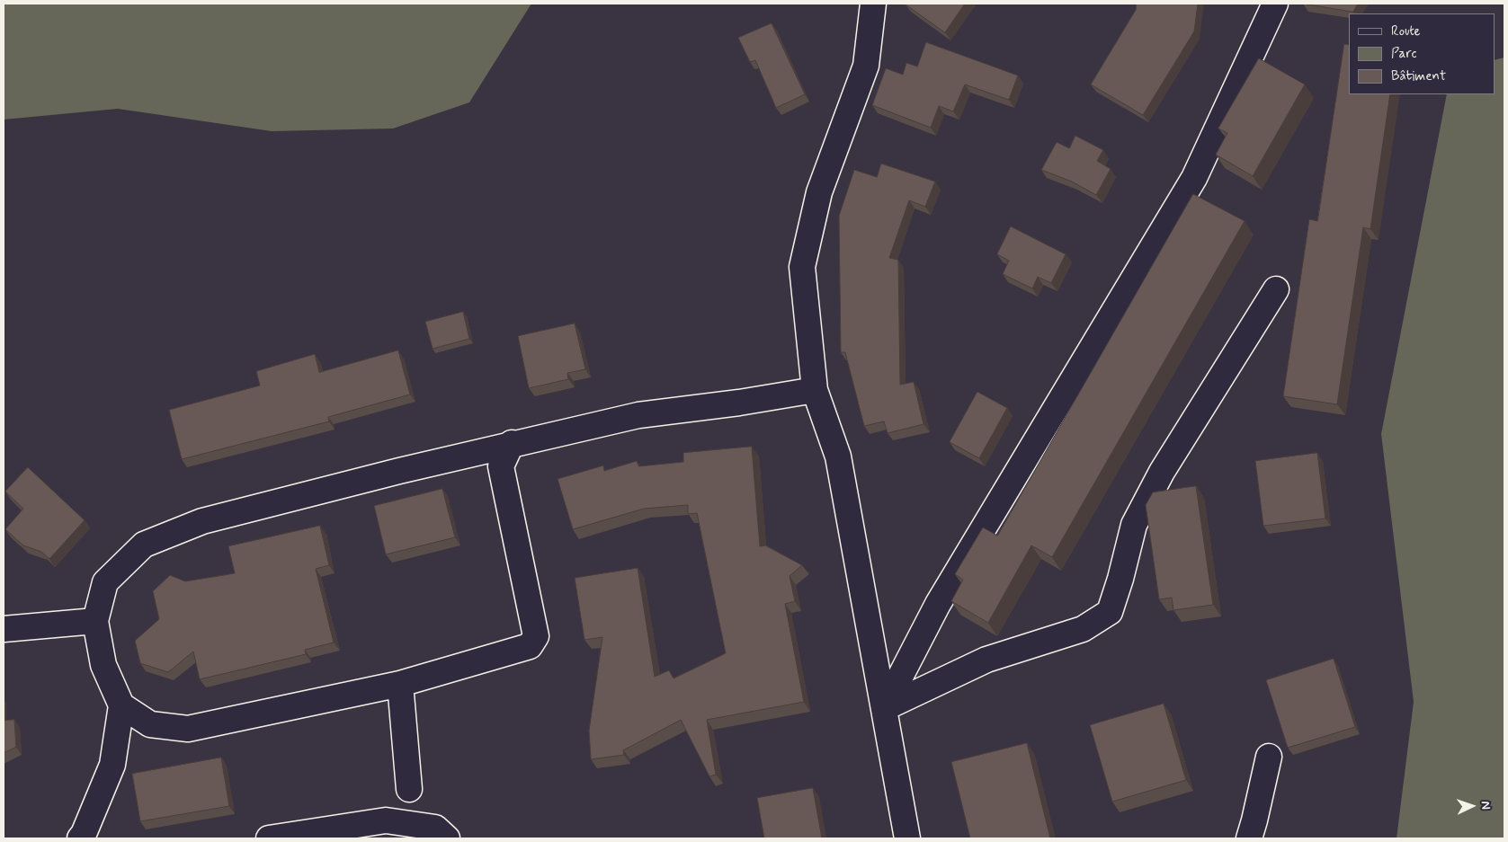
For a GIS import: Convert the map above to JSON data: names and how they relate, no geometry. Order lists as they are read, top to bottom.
{
  "legend": ["Route", "Parc", "Bâtiment"],
  "north": "right"
}
